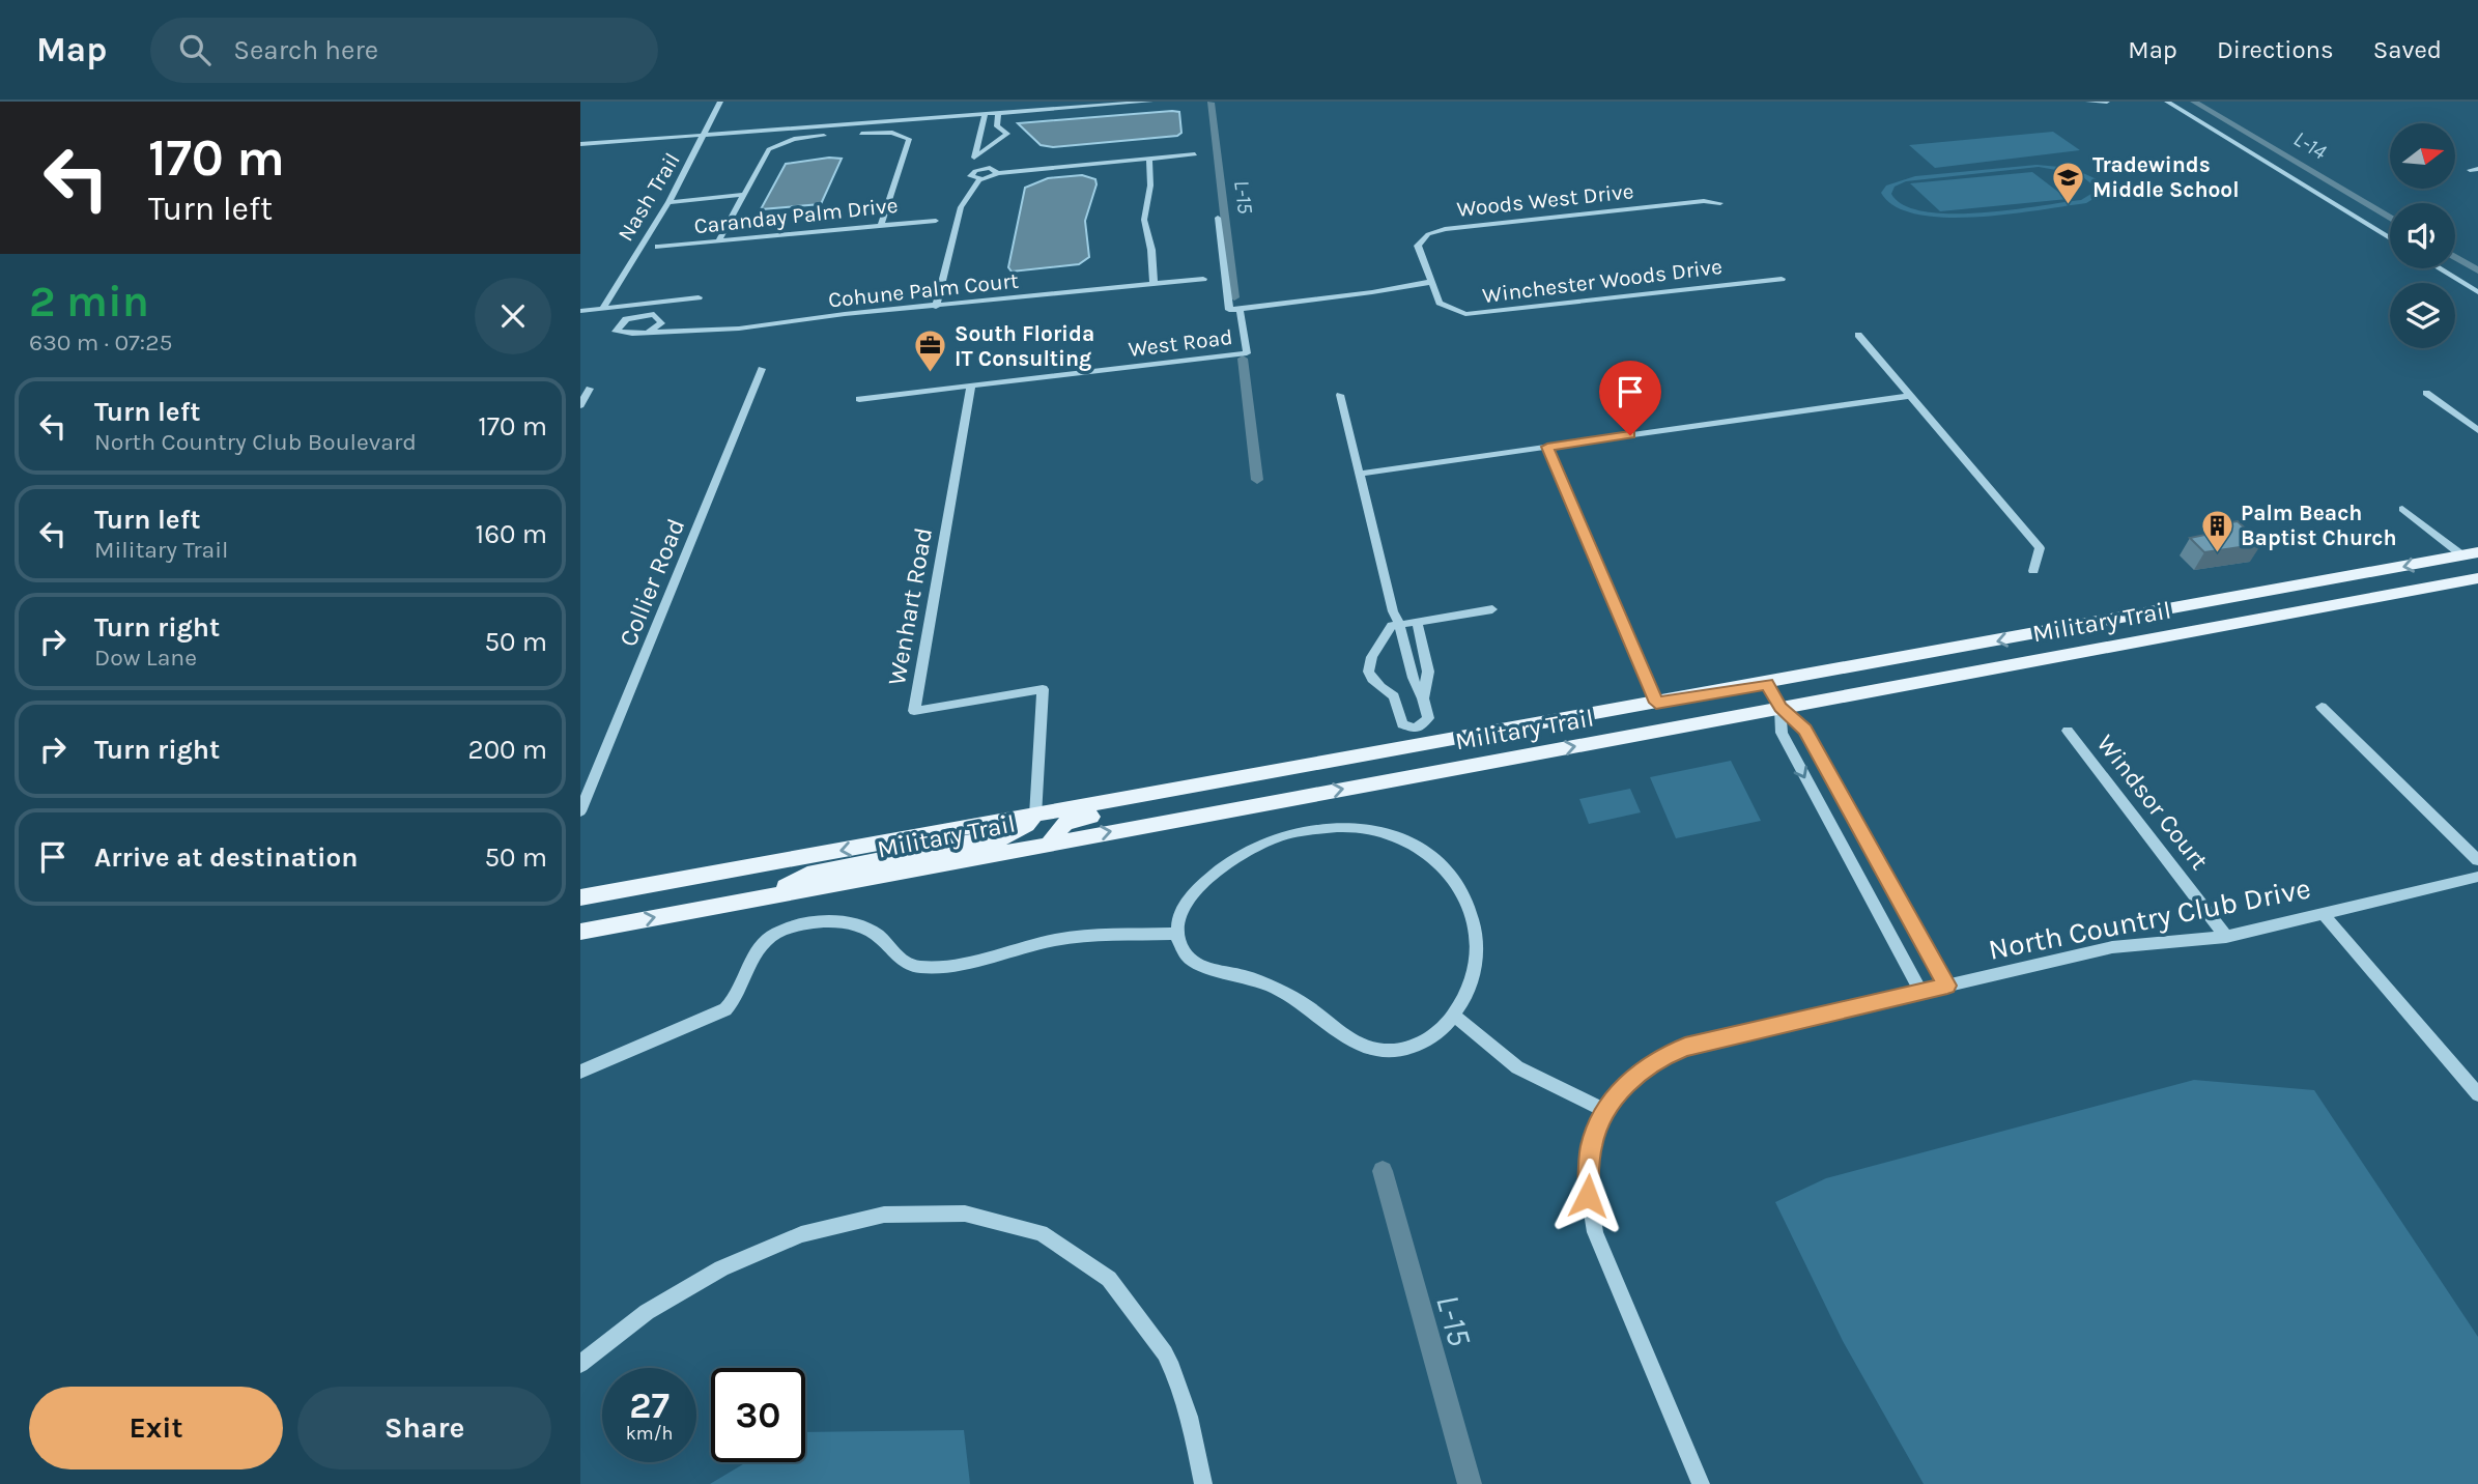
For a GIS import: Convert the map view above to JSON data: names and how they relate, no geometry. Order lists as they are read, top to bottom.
{
  "streets": {
    "main road": ["Military Trail"],
    "street": [
      "Nash Trail",
      "Woods West Drive",
      "Caranday Palm Drive",
      "Winchester Woods Drive",
      "Cohune Palm Court",
      "West Road",
      "Collier Road",
      "Wenhart Road",
      "Windsor Court",
      "North Country Club Drive"
    ]
  },
  "crossings": [
    ["Woods West Drive", "Winchester Woods Drive"],
    ["West Road", "Wenhart Road"],
    ["Wenhart Road", "Military Trail"],
    ["Windsor Court", "North Country Club Drive"]
  ],
  "water": ["L-14", "L-15"],
  "places": {
    "school or university": ["Tradewinds Middle School"],
    "office": ["South Florida IT Consulting"],
    "building": ["Palm Beach Baptist Church"]
  },
  "north": "right",
  "page": {
    "header": "Map",
    "search": "Search here",
    "nav": ["Map", "Directions", "Saved"],
    "turn": ["170 m", "Turn left"],
    "heading": ["2 min", "630 m · 07:25"],
    "list": [
      {
        "name": "Turn left",
        "note": "North Country Club Boulevard",
        "value": "170 m"
      },
      {
        "name": "Turn left",
        "note": "Military Trail",
        "value": "160 m"
      },
      {
        "name": "Turn right",
        "note": "Dow Lane",
        "value": "50 m"
      },
      {
        "name": "Turn right",
        "value": "200 m"
      },
      {
        "name": "Arrive at destination",
        "value": "50 m"
      }
    ],
    "speed": "27 km/h",
    "limit": "30",
    "buttons": ["Exit", "Share"]
  }
}
